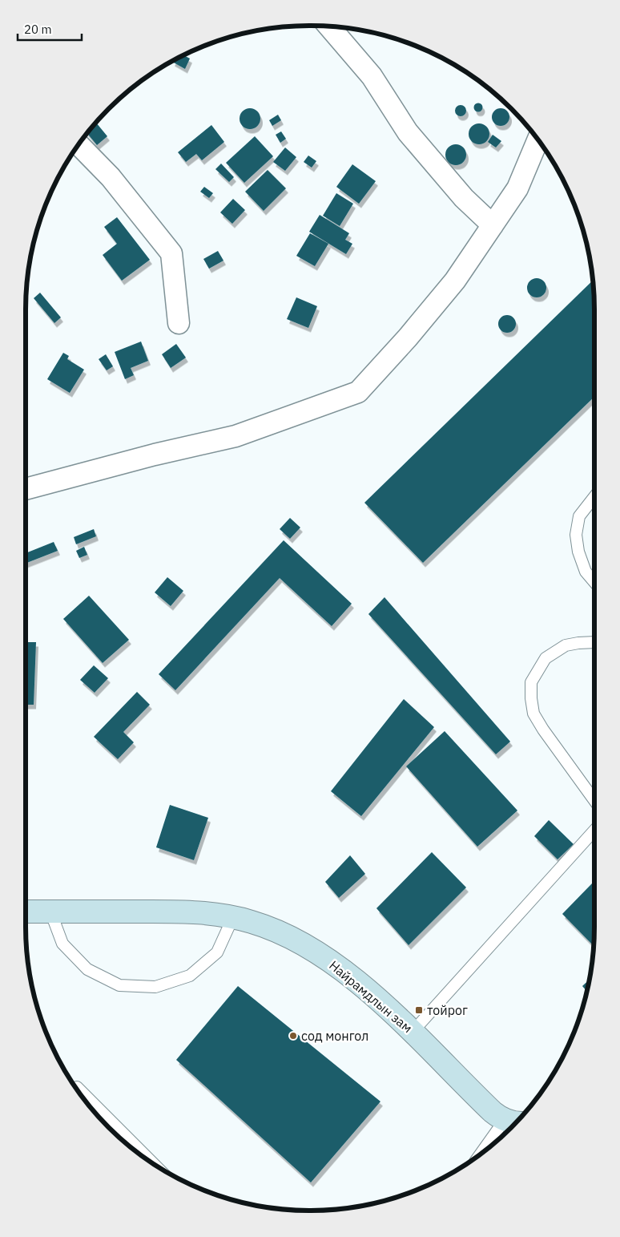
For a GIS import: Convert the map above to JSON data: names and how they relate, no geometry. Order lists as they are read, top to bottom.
{
  "streets": {
    "main road": ["Найрамдлын зам"]
  },
  "places": {
    "transit": ["тойрог"],
    "other": ["сод монгол"]
  },
  "scale_bar": "20 m"
}
